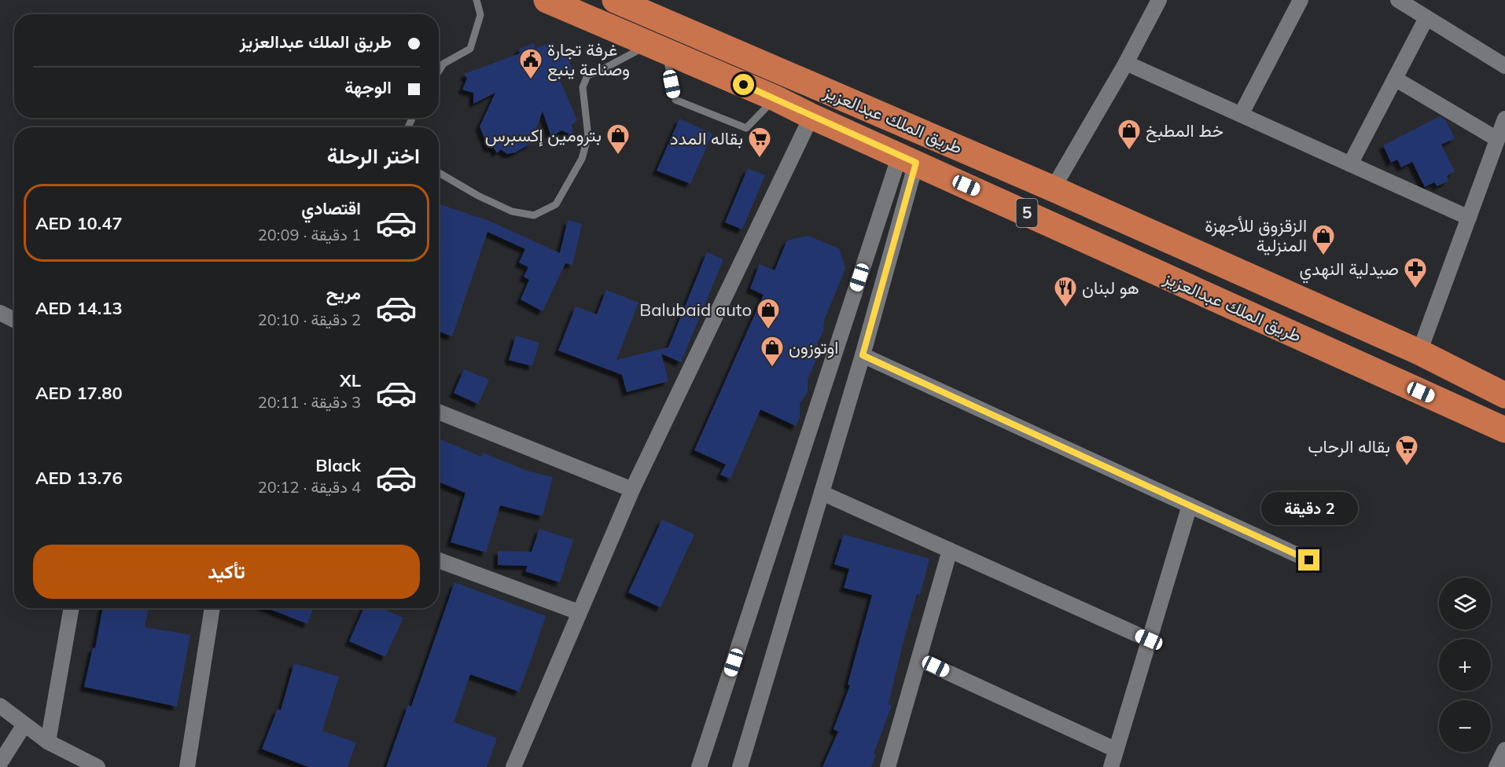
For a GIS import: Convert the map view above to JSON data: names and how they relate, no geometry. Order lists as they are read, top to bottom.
{
  "streets": {
    "highway": ["طريق الملك عبدالعزيز", "5"]
  },
  "places": {
    "public building": ["غرفة تجارة وصناعة ينبع"],
    "shop": [
      "خط المطبخ",
      "بترومين إكسبرس",
      "الزقزوق للأجهزة المنزلية",
      "Balubaid auto",
      "اوتوزون"
    ],
    "supermarket": ["بقاله المدد", "بقاله الرحاب"],
    "pharmacy": ["صيدلية النهدي"],
    "restaurant": ["هو لبنان"]
  },
  "page": {
    "banner": ["طريق الملك عبدالعزيز", "الوجهة"],
    "heading": "اختر الرحلة",
    "list": [
      {
        "name": "اقتصادي",
        "note": "1 دقيقة · 20:09",
        "value": "AED 10.47"
      },
      {
        "name": "مريح",
        "note": "2 دقيقة · 20:10",
        "value": "AED 14.13"
      },
      {
        "name": "XL",
        "note": "3 دقيقة · 20:11",
        "value": "AED 17.80"
      },
      {
        "name": "Black",
        "note": "4 دقيقة · 20:12",
        "value": "AED 13.76"
      }
    ],
    "bubble": "2 دقيقة",
    "buttons": "تأكيد",
    "map_buttons": ["+", "−"]
  }
}
